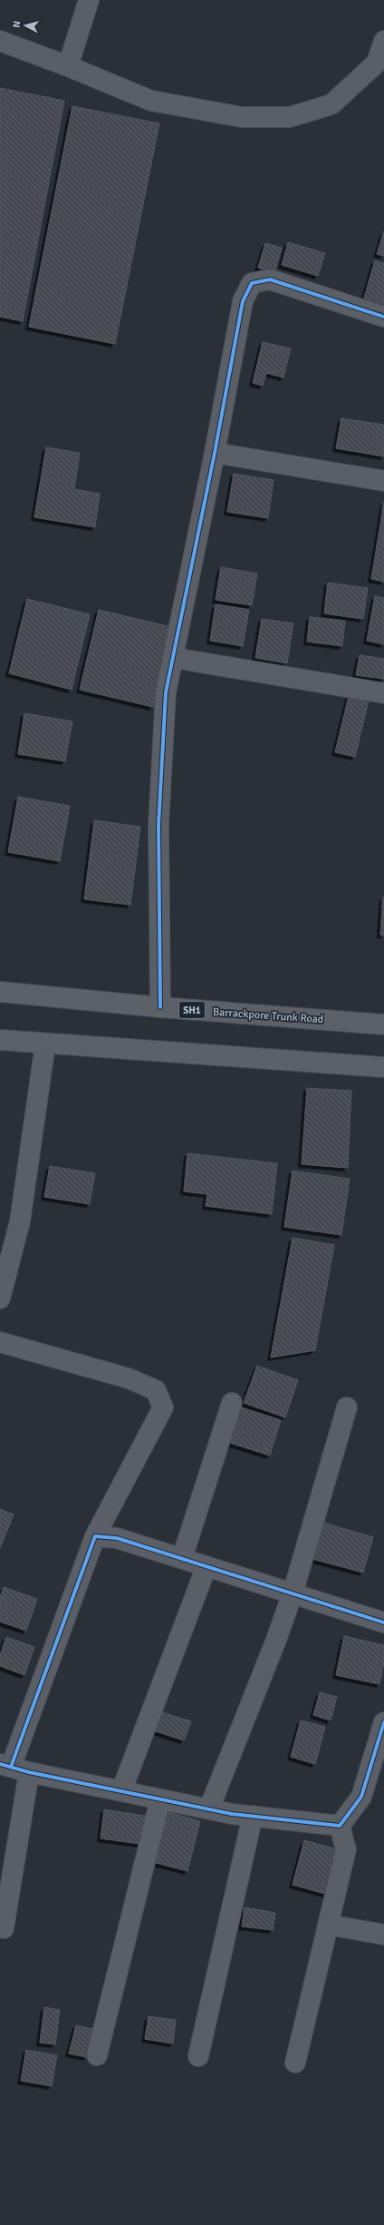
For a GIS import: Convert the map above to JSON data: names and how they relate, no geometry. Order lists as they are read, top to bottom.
{
  "streets": {
    "main road": ["SH1", "Barrackpore Trunk Road"]
  },
  "north": "left"
}
